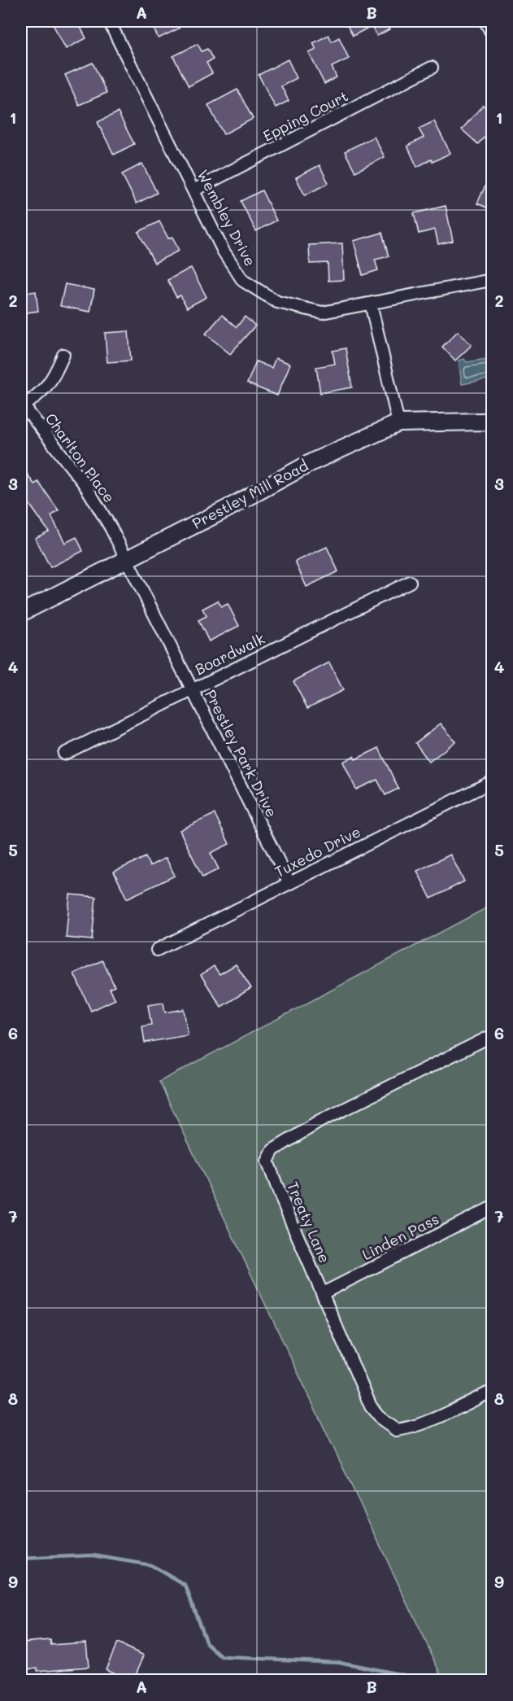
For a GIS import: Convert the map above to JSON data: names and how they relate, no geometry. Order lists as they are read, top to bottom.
{
  "streets": {
    "street": [
      "Epping Court",
      "Wembley Drive",
      "Charlton Place",
      "Prestley Mill Road",
      "Boardwalk",
      "Prestley Park Drive",
      "Tuxedo Drive",
      "Treaty Lane",
      "Linden Pass"
    ]
  },
  "crossings": [
    ["Epping Court", "Wembley Drive"],
    ["Charlton Place", "Prestley Mill Road"],
    ["Charlton Place", "Prestley Park Drive"],
    ["Prestley Mill Road", "Prestley Park Drive"],
    ["Boardwalk", "Prestley Park Drive"],
    ["Prestley Park Drive", "Tuxedo Drive"],
    ["Treaty Lane", "Linden Pass"]
  ],
  "grid": {
    "columns": ["A", "B"],
    "rows": [
      "1",
      "2",
      "3",
      "4",
      "5",
      "6",
      "7",
      "8",
      "9"
    ]
  }
}
